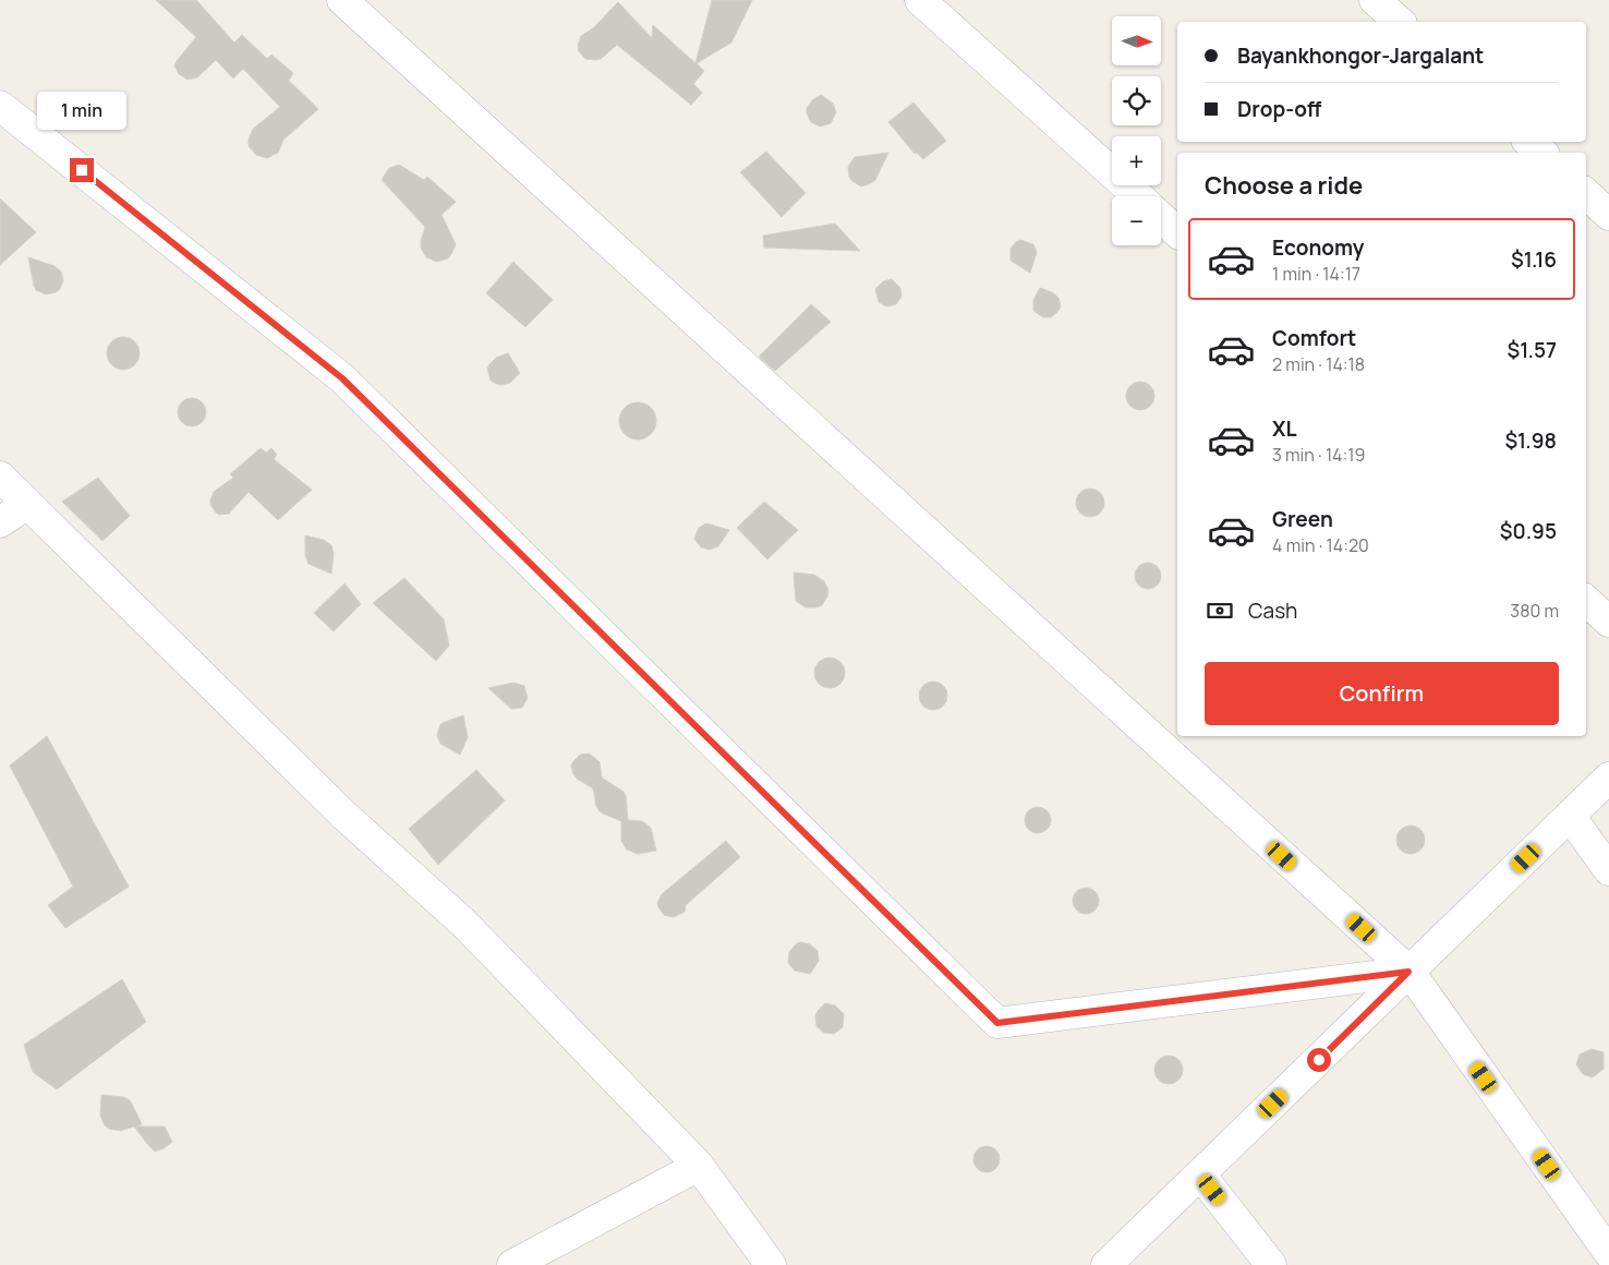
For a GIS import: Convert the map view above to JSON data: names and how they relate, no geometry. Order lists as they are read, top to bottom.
{
  "north": "right",
  "page": {
    "map_buttons": ["+", "−"],
    "banner": ["Bayankhongor-Jargalant", "Drop-off"],
    "bubble": "1 min",
    "heading": "Choose a ride",
    "list": [
      {
        "name": "Economy",
        "note": "1 min · 14:17",
        "value": "$1.16"
      },
      {
        "name": "Comfort",
        "note": "2 min · 14:18",
        "value": "$1.57"
      },
      {
        "name": "XL",
        "note": "3 min · 14:19",
        "value": "$1.98"
      },
      {
        "name": "Green",
        "note": "4 min · 14:20",
        "value": "$0.95"
      }
    ],
    "pay": ["Cash", "380 m"],
    "buttons": "Confirm"
  }
}
